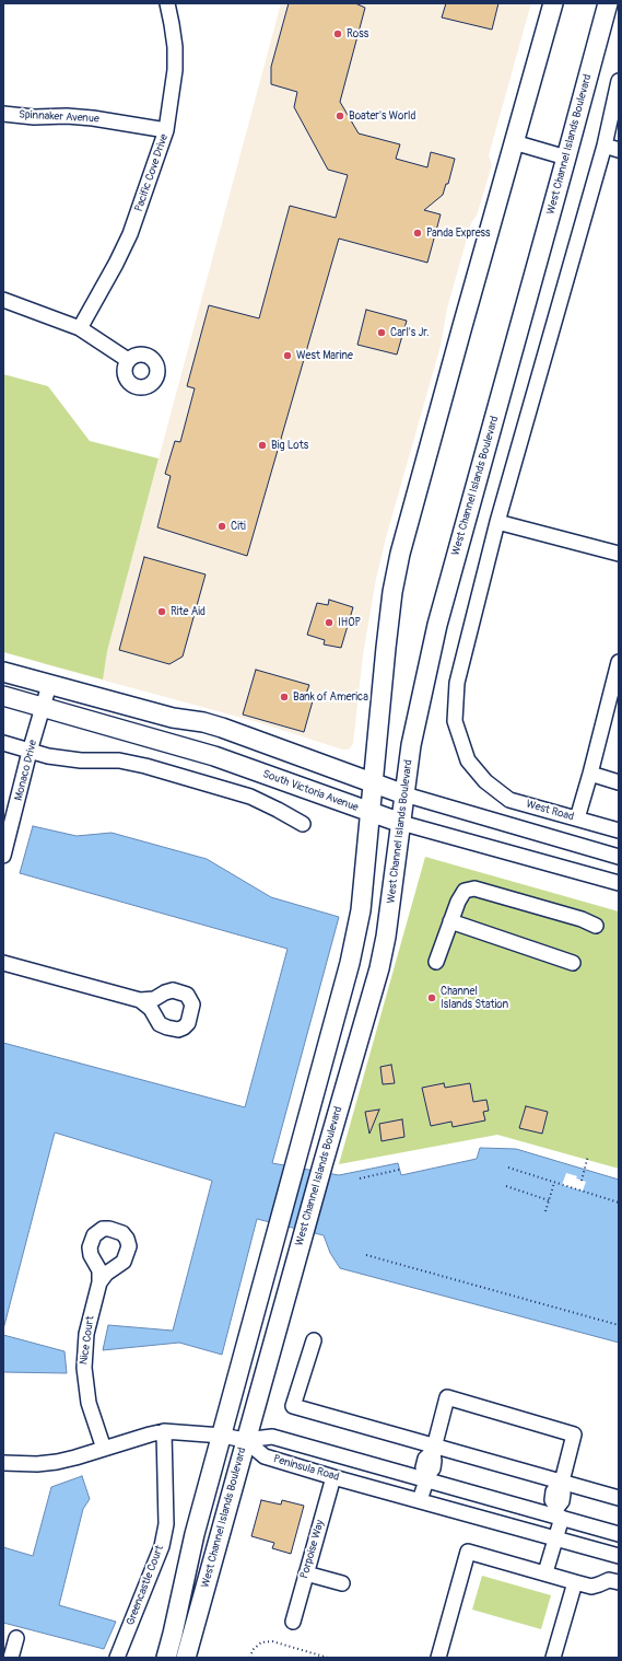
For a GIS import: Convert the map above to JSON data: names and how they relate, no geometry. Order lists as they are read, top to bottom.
{
  "streets": {
    "main road": ["West Channel Islands Boulevard", "South Victoria Avenue"],
    "street": [
      "Spinnaker Avenue",
      "Pacific Cove Drive",
      "Monaco Drive",
      "West Road",
      "Nice Court",
      "Peninsula Road",
      "Porpoise Way",
      "Greencastle Court"
    ]
  },
  "crossings": [
    ["Spinnaker Avenue", "Pacific Cove Drive"],
    ["West Channel Islands Boulevard", "South Victoria Avenue"],
    ["West Channel Islands Boulevard", "Peninsula Road"],
    ["Monaco Drive", "South Victoria Avenue"],
    ["Peninsula Road", "Porpoise Way"]
  ],
  "places": [
    "Ross",
    "Boater's World",
    "Panda Express",
    "Carl's Jr.",
    "West Marine",
    "Big Lots",
    "Citi",
    "Rite Aid",
    "IHOP",
    "Bank of America",
    "Channel Islands Station"
  ]
}
